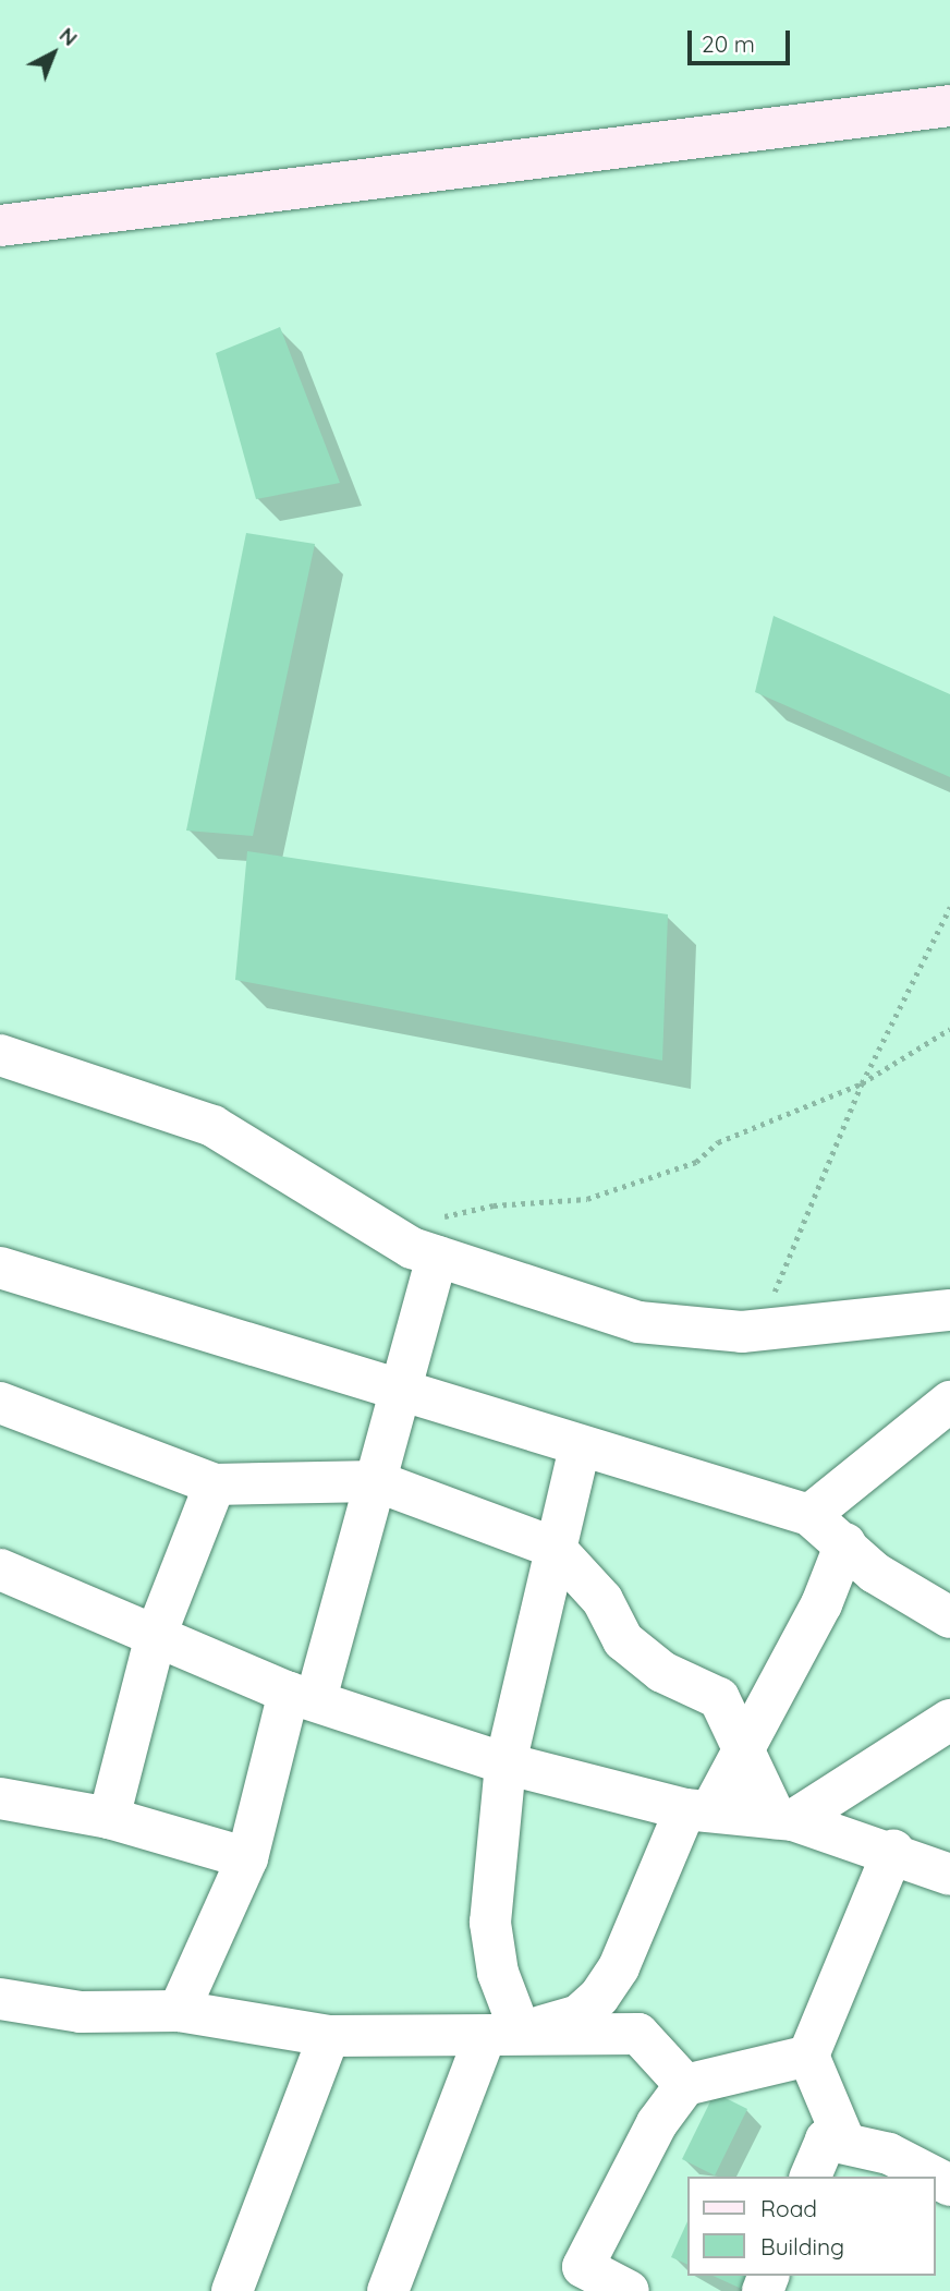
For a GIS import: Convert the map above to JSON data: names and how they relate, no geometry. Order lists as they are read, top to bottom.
{
  "legend": ["Road", "Building"],
  "scale_bar": "20 m",
  "north": "top right"
}
